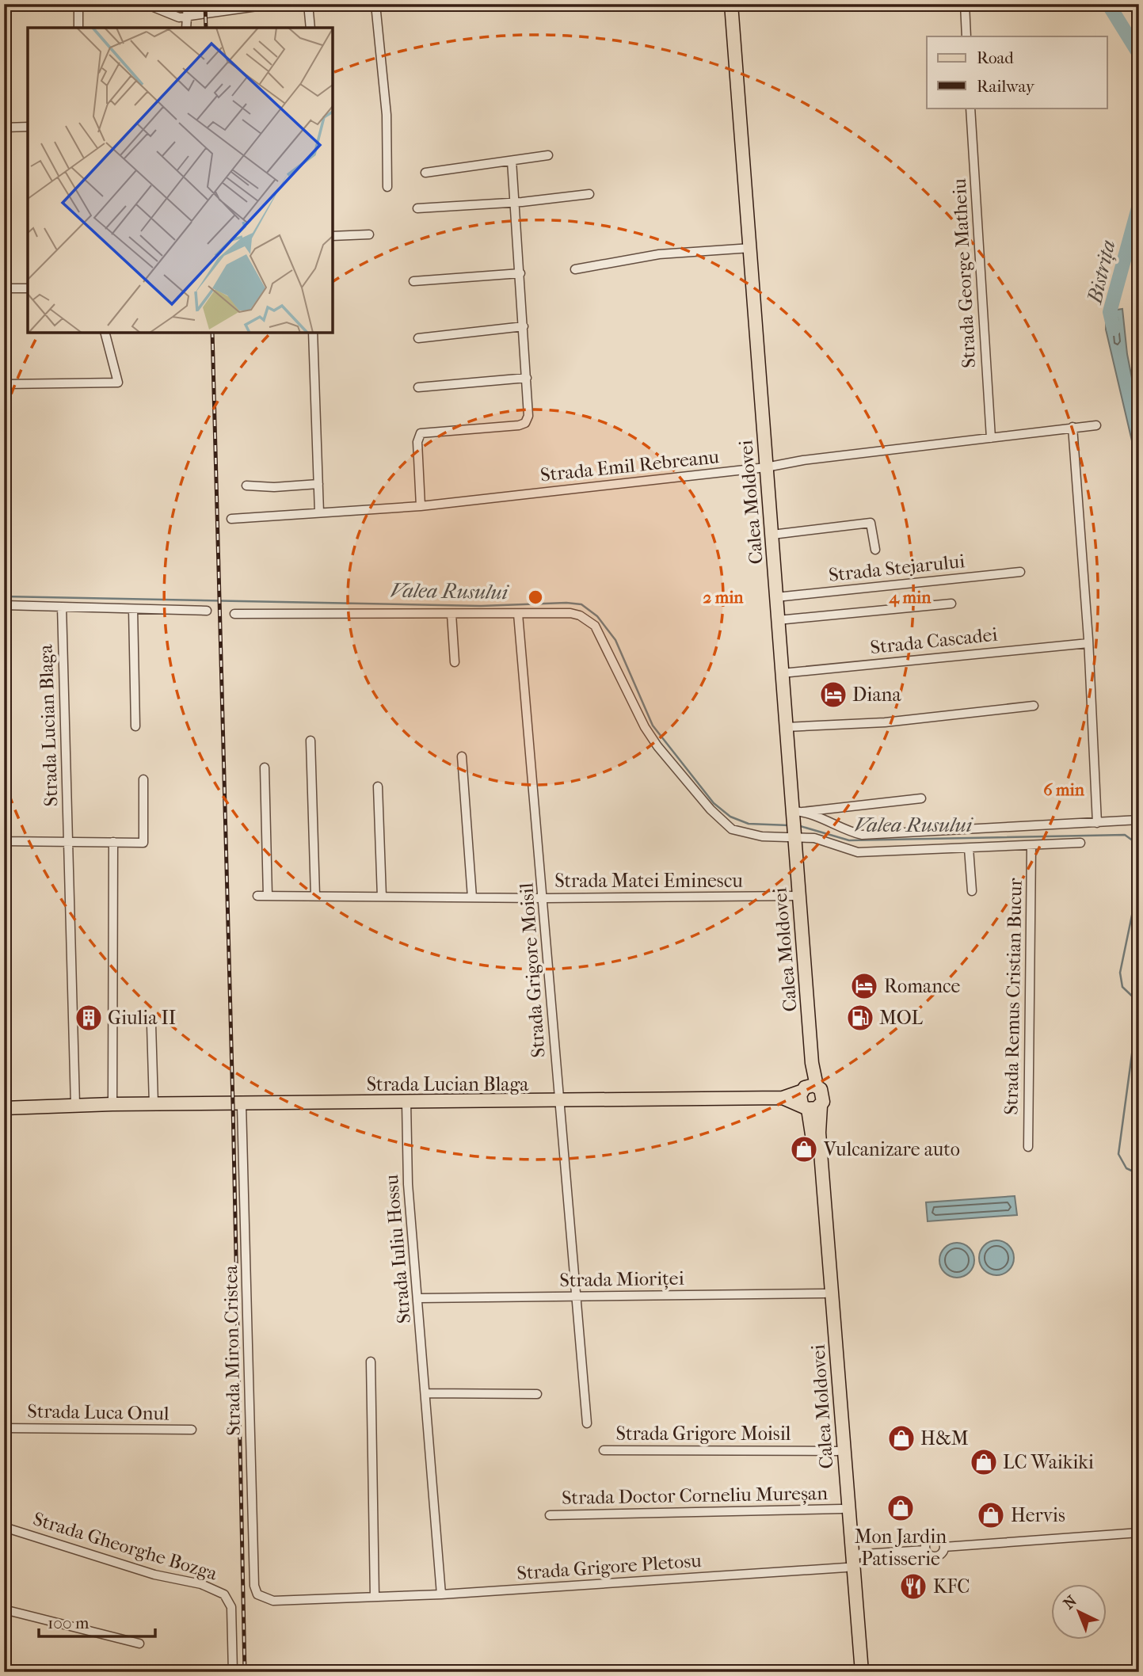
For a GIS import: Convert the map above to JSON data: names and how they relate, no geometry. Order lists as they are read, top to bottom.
{
  "streets": {
    "main road": ["Calea Moldovei", "Strada Lucian Blaga"],
    "street": [
      "Strada George Matheiu",
      "Strada Emil Rebreanu",
      "Strada Stejarului",
      "Strada Cascadei",
      "Strada Matei Eminescu",
      "Strada Grigore Moisil",
      "Strada Remus Cristian Bucur",
      "Strada Iuliu Hossu",
      "Strada Mioriței",
      "Strada Miron Cristea",
      "Strada Luca Onul",
      "Strada Doctor Corneliu Mureșan",
      "Strada Gheorghe Bozga",
      "Strada Grigore Pletosu"
    ]
  },
  "crossings": [
    ["Strada George Matheiu", "Strada Emil Rebreanu"],
    ["Strada Emil Rebreanu", "Calea Moldovei"],
    ["Calea Moldovei", "Strada Stejarului"],
    ["Calea Moldovei", "Strada Cascadei"],
    ["Calea Moldovei", "Strada Lucian Blaga"],
    ["Calea Moldovei", "Strada Matei Eminescu"],
    ["Calea Moldovei", "Strada Grigore Moisil"],
    ["Calea Moldovei", "Strada Mioriței"],
    ["Calea Moldovei", "Strada Doctor Corneliu Mureșan"],
    ["Calea Moldovei", "Strada Grigore Pletosu"],
    ["Strada Lucian Blaga", "Strada Grigore Moisil"],
    ["Strada Lucian Blaga", "Strada Iuliu Hossu"],
    ["Strada Lucian Blaga", "Strada Miron Cristea"],
    ["Strada Matei Eminescu", "Strada Grigore Moisil"],
    ["Strada Grigore Moisil", "Strada Mioriței"],
    ["Strada Iuliu Hossu", "Strada Mioriței"],
    ["Strada Iuliu Hossu", "Strada Grigore Pletosu"],
    ["Strada Miron Cristea", "Strada Grigore Pletosu"]
  ],
  "water": ["Bistrița", "Valea Rusului"],
  "places": {
    "hotel": ["Diana", "Romance"],
    "building": ["Giulia II"],
    "fuel station": ["MOL"],
    "shop": [
      "Vulcanizare auto",
      "H&M",
      "LC Waikiki",
      "Mon Jardin Patisserie",
      "Hervis"
    ],
    "restaurant": ["KFC"]
  },
  "legend": ["Road", "Railway"],
  "scale_bar": "100 m",
  "north": "top left",
  "rings": ["2 min", "4 min", "6 min"]
}
